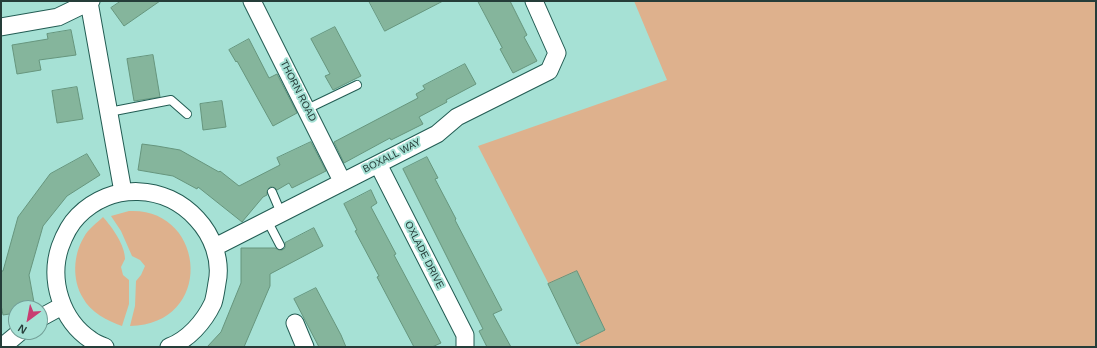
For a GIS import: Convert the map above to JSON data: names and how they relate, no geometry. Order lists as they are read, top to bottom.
{
  "streets": {
    "street": ["THORN ROAD", "BOXALL WAY", "OXLADE DRIVE"]
  },
  "crossings": [
    ["THORN ROAD", "BOXALL WAY"],
    ["BOXALL WAY", "OXLADE DRIVE"]
  ],
  "north": "bottom left"
}
